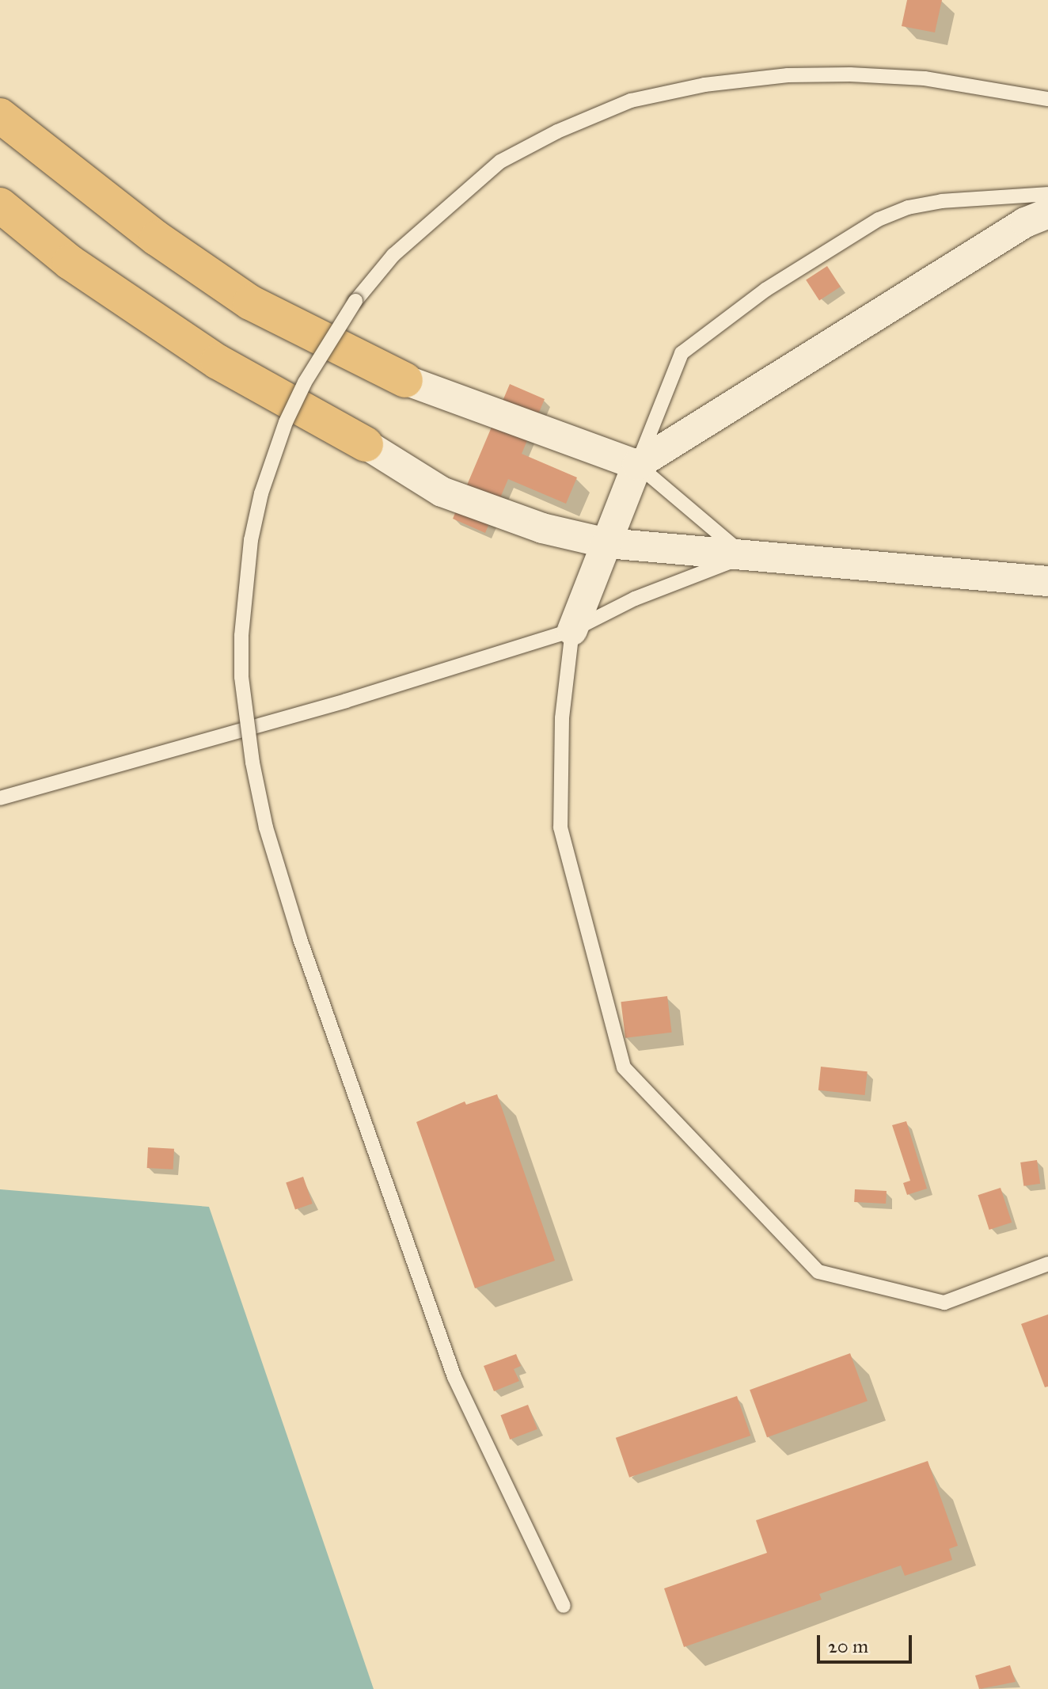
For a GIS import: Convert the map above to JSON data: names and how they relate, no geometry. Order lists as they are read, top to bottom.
{
  "scale_bar": "20 m"
}
